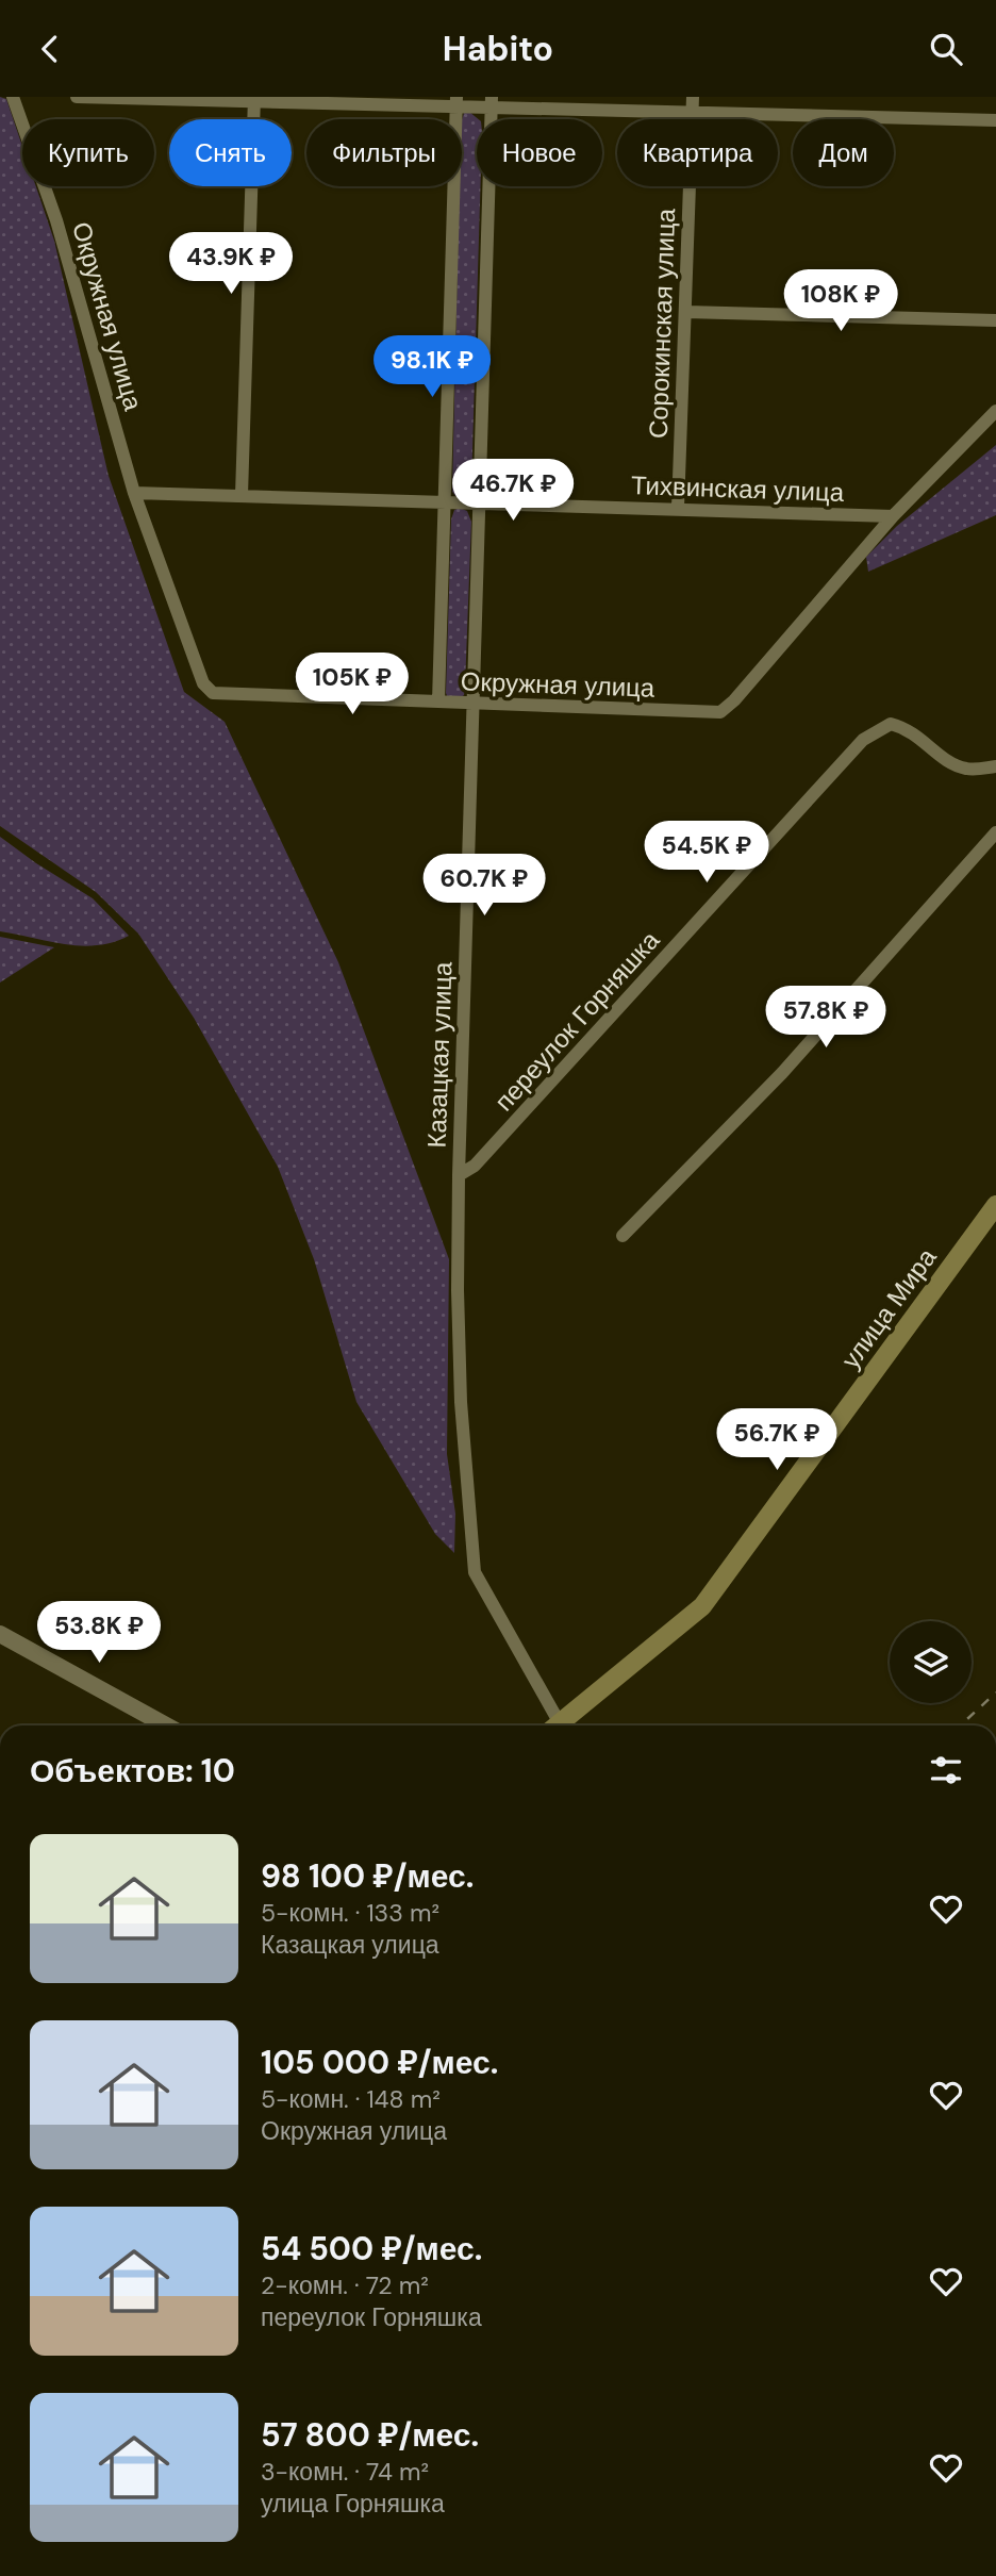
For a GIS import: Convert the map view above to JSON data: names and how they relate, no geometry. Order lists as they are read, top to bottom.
{
  "streets": {
    "main road": ["улица Мира"],
    "street": [
      "Окружная улица",
      "Сорокинская улица",
      "Тихвинская улица",
      "переулок Горняшка",
      "Казацкая улица"
    ]
  },
  "crossings": [
    ["Окружная улица", "Тихвинская улица"],
    ["Окружная улица", "Казацкая улица"],
    ["Сорокинская улица", "Тихвинская улица"],
    ["Тихвинская улица", "Казацкая улица"],
    ["переулок Горняшка", "Казацкая улица"]
  ],
  "page": {
    "header": "Habito",
    "chip": [
      "Купить",
      "Снять",
      "Фильтры",
      "Новое",
      "Квартира",
      "Дом"
    ],
    "price": [
      "43.9K ₽",
      "108K ₽",
      "98.1K ₽",
      "46.7K ₽",
      "105K ₽",
      "54.5K ₽",
      "60.7K ₽",
      "57.8K ₽",
      "56.7K ₽",
      "53.8K ₽"
    ],
    "heading": "Объектов: 10",
    "list": [
      {
        "name": "98 100 ₽/мес.",
        "note": "5-комн. · 133 m² · Казацкая улица"
      },
      {
        "name": "105 000 ₽/мес.",
        "note": "5-комн. · 148 m² · Окружная улица"
      },
      {
        "name": "54 500 ₽/мес.",
        "note": "2-комн. · 72 m² · переулок Горняшка"
      },
      {
        "name": "57 800 ₽/мес.",
        "note": "3-комн. · 74 m² · улица Горняшка"
      }
    ]
  }
}
